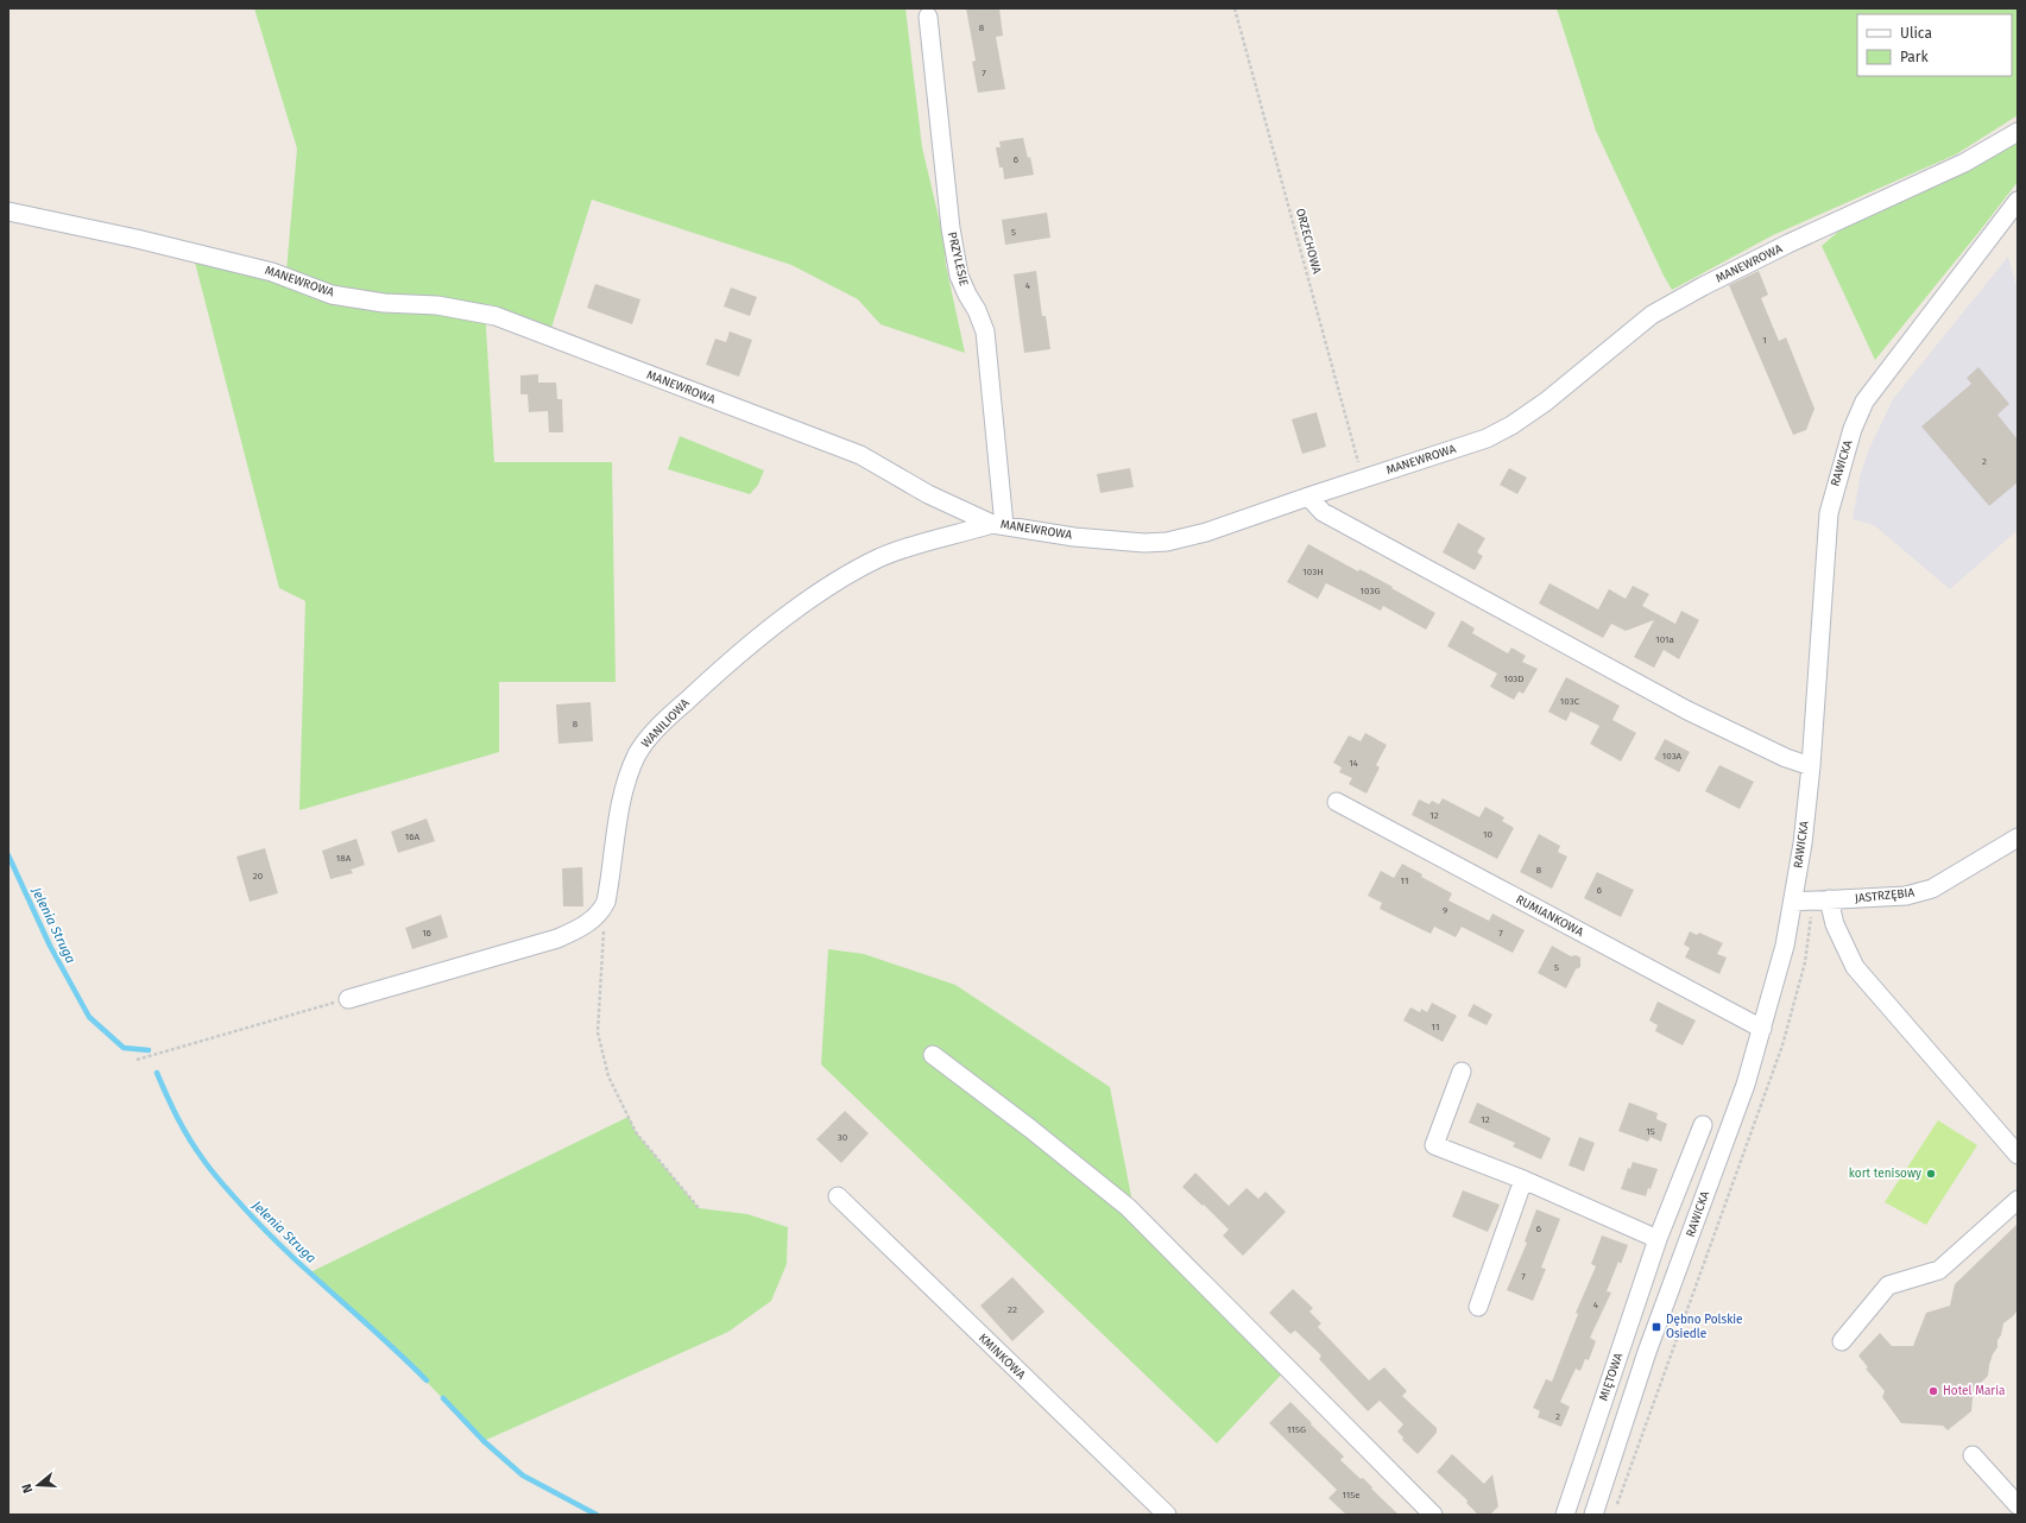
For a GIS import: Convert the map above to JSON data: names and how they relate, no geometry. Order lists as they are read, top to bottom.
{
  "streets": {
    "street": [
      "PRZYLESIE",
      "MANEWROWA",
      "RAWICKA",
      "WANILIOWA",
      "JASTRZĘBIA",
      "RUMIANKOWA",
      "KMINKOWA",
      "MIĘTOWA"
    ],
    "path": ["ORZECHOWA"]
  },
  "crossings": [
    ["ORZECHOWA", "MANEWROWA"],
    ["PRZYLESIE", "MANEWROWA"],
    ["PRZYLESIE", "WANILIOWA"],
    ["MANEWROWA", "WANILIOWA"],
    ["RAWICKA", "JASTRZĘBIA"],
    ["RAWICKA", "RUMIANKOWA"]
  ],
  "water": ["Jelenia Struga"],
  "places": {
    "other": ["kort tenisowy", "Hotel Maria"],
    "transit": ["Dębno Polskie Osiedle"]
  },
  "house_numbers": [
    "8",
    "7",
    "6",
    "5",
    "4",
    "1",
    "2",
    "103H",
    "103G",
    "101a",
    "103D",
    "103C",
    "8",
    "103A",
    "14",
    "12",
    "10",
    "16A",
    "18A",
    "8",
    "20",
    "11",
    "6",
    "9",
    "16",
    "7",
    "5",
    "11",
    "12",
    "15",
    "30",
    "6",
    "7",
    "4",
    "22",
    "2",
    "115G",
    "115e"
  ],
  "legend": ["Ulica", "Park"],
  "north": "left"
}
